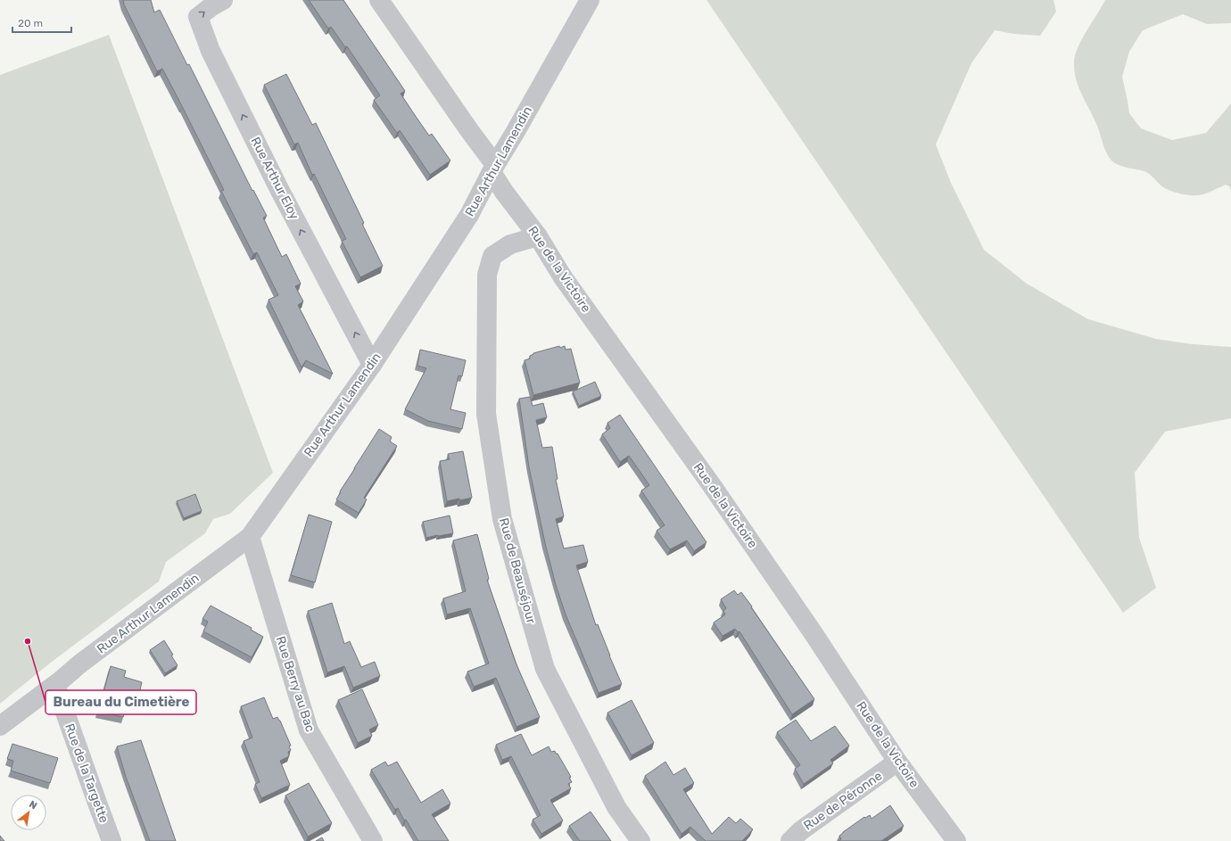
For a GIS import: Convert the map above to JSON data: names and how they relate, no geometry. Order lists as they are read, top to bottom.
{
  "streets": {
    "street": [
      "Rue Arthur Lamendin",
      "Rue Arthur Eloy",
      "Rue de la Victoire",
      "Rue de Beauséjour",
      "Rue Berry au Bac",
      "Rue de la Targette",
      "Rue de Péronne"
    ]
  },
  "crossings": [
    ["Rue Arthur Lamendin", "Rue Arthur Eloy"],
    ["Rue Arthur Lamendin", "Rue de la Victoire"],
    ["Rue Arthur Lamendin", "Rue Berry au Bac"],
    ["Rue Arthur Lamendin", "Rue de la Targette"],
    ["Rue de la Victoire", "Rue de Beauséjour"],
    ["Rue de la Victoire", "Rue de Péronne"]
  ],
  "one_way": ["Rue Arthur Eloy"],
  "places": ["Bureau du Cimetière"],
  "scale_bar": "20 m",
  "north": "top right"
}
